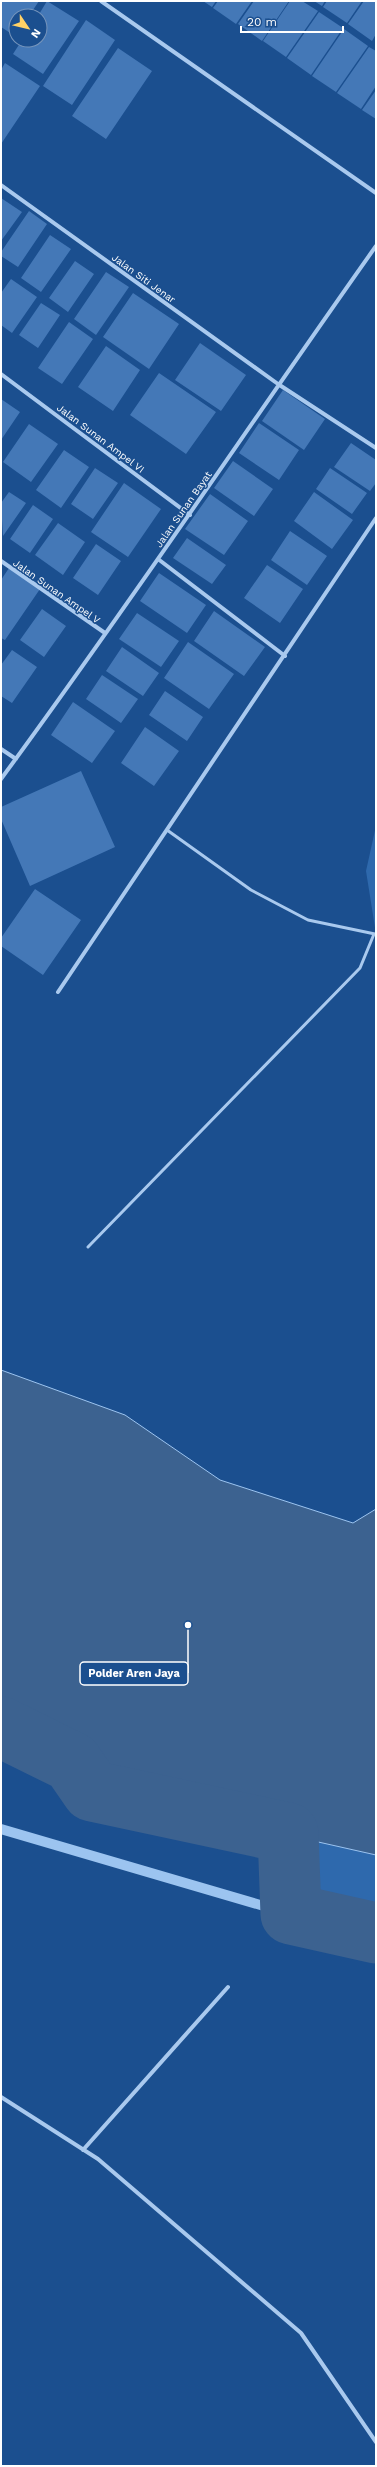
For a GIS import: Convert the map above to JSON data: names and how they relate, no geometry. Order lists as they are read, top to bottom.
{
  "streets": {
    "street": [
      "Jalan Siti Jenar",
      "Jalan Sunan Ampel VI",
      "Jalan Sunan Bayat",
      "Jalan Sunan Ampel V"
    ]
  },
  "crossings": [
    ["Jalan Siti Jenar", "Jalan Sunan Bayat"],
    ["Jalan Sunan Ampel VI", "Jalan Sunan Bayat"],
    ["Jalan Sunan Bayat", "Jalan Sunan Ampel V"]
  ],
  "places": ["Polder Aren Jaya"],
  "scale_bar": "20 m",
  "north": "bottom right"
}
